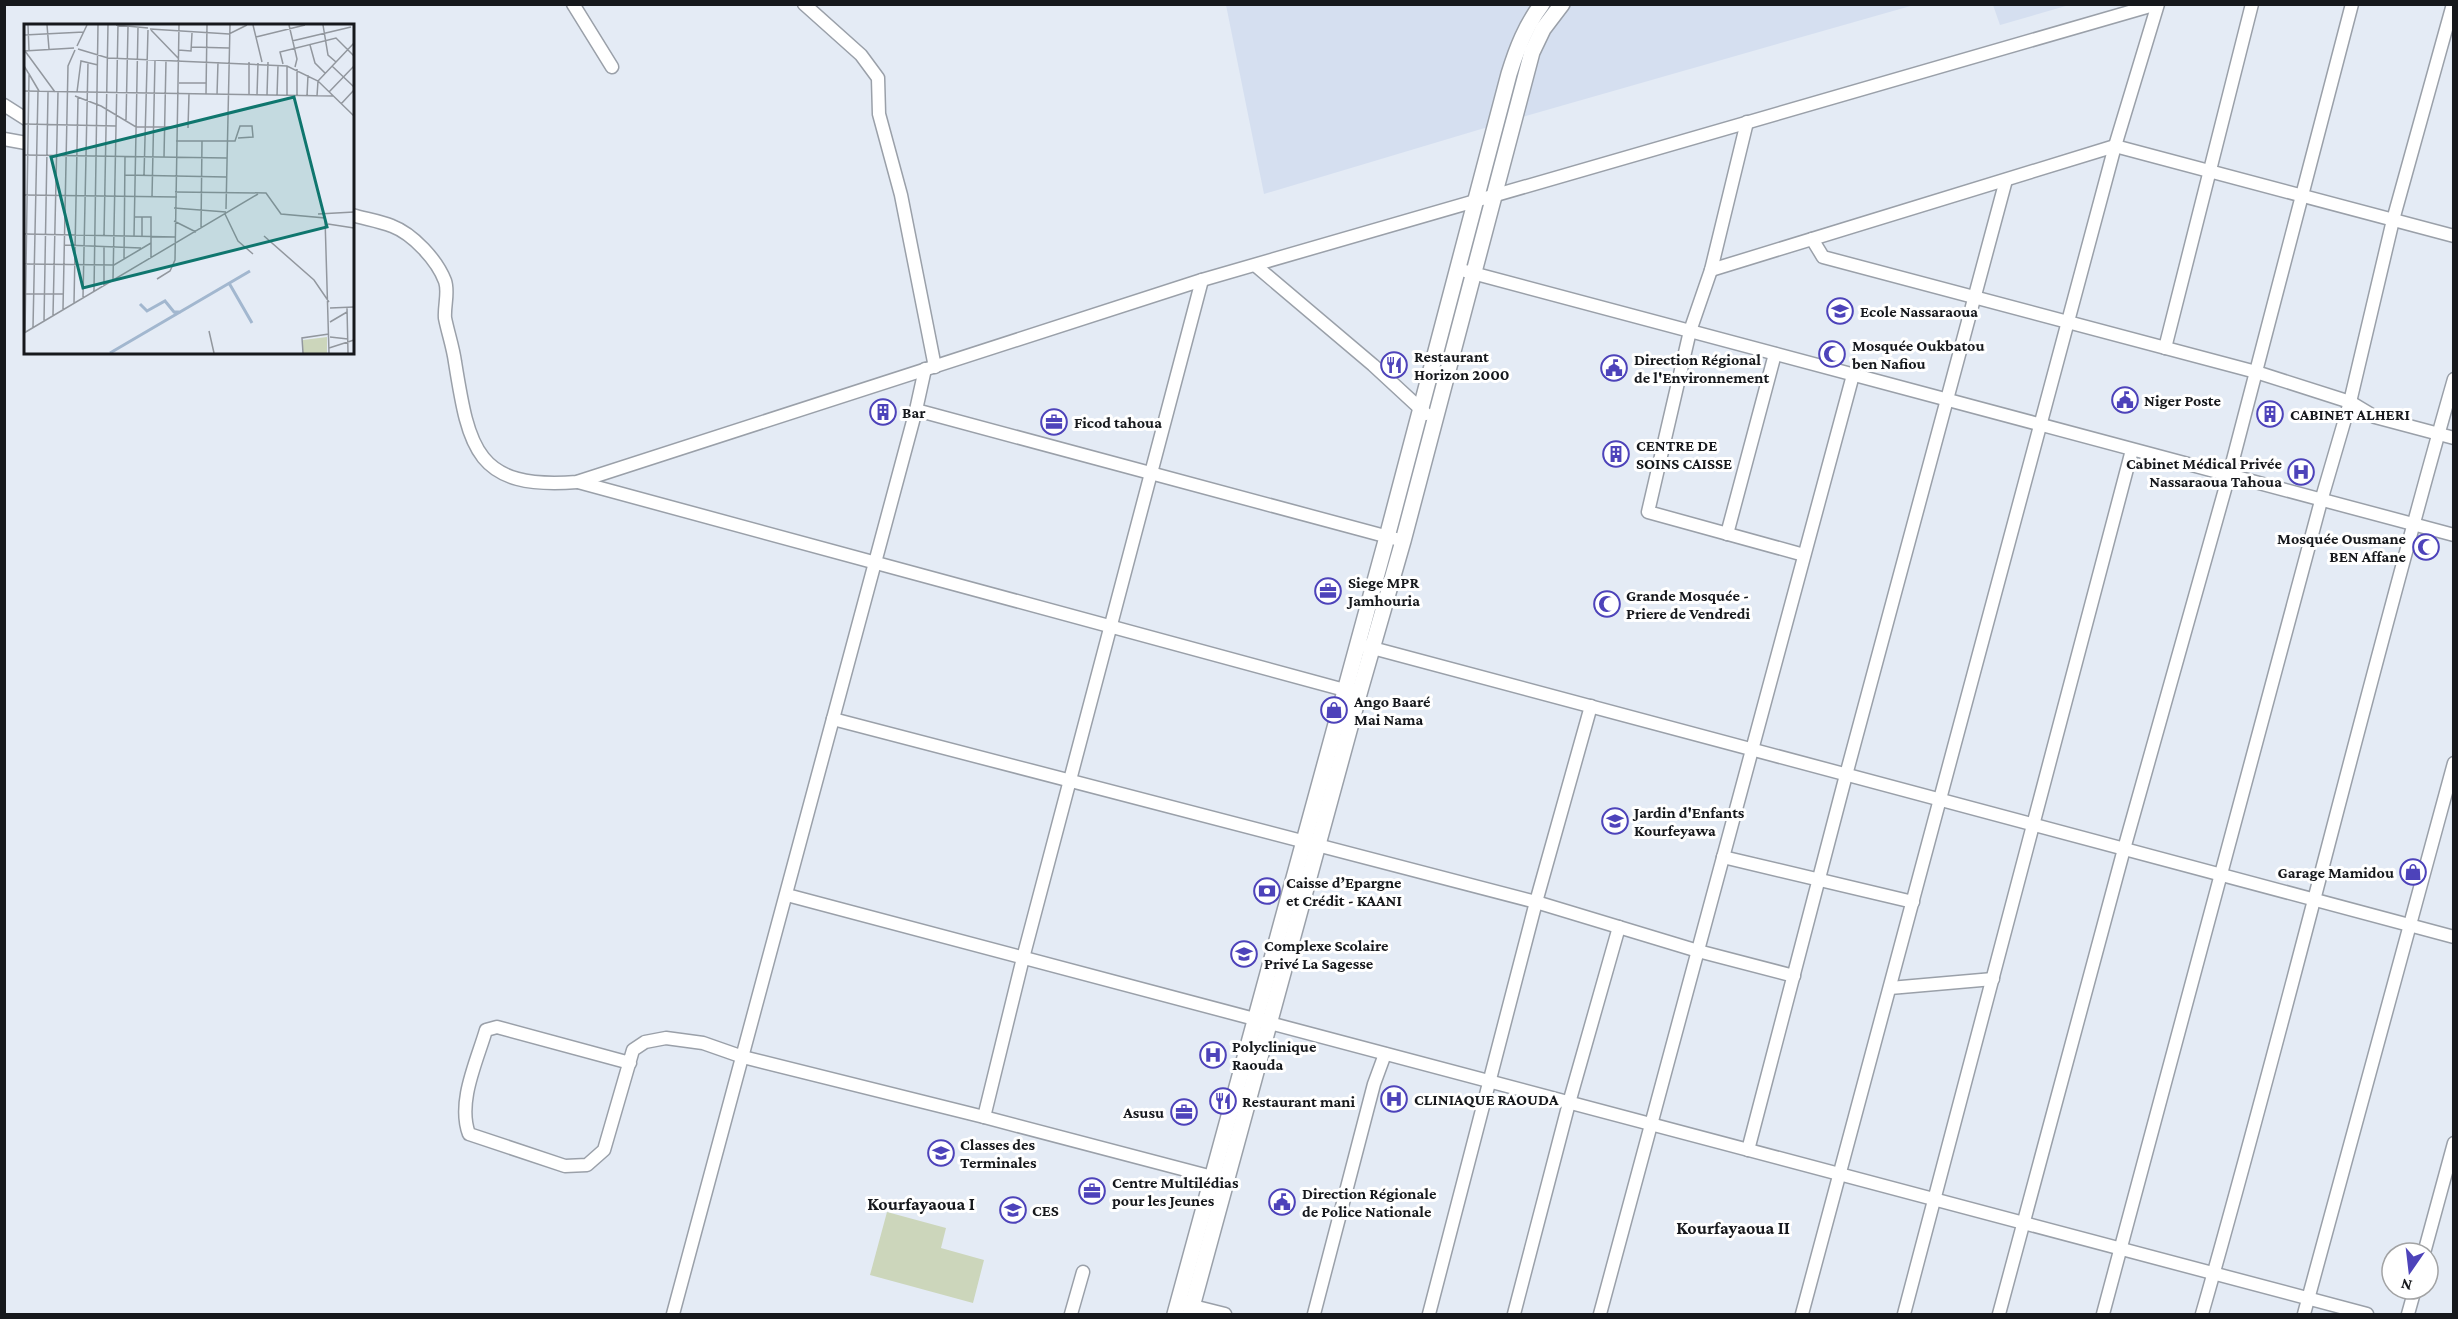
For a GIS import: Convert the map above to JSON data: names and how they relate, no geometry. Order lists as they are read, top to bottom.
{
  "districts": ["Kourfayaoua I", "Kourfayaoua II"],
  "places": {
    "school or university": [
      "Ecole Nassaraoua",
      "Jardin d'Enfants Kourfeyawa",
      "Complexe Scolaire Privé La Sagesse",
      "Classes des Terminales",
      "CES"
    ],
    "mosque": ["Mosquée Oukbatou ben Nafiou", "Mosquée Ousmane BEN Affane", "Grande Mosquée - Priere de Vendredi"],
    "restaurant": ["Restaurant Horizon 2000", "Restaurant mani"],
    "public building": ["Direction Régional de l'Environnement", "Niger Poste", "Direction Régionale de Police Nationale"],
    "building": ["Bar", "CABINET ALHERI", "CENTRE DE SOINS CAISSE"],
    "office": [
      "Ficod tahoua",
      "Siege MPR Jamhouria",
      "Asusu",
      "Centre Multilédias pour les Jeunes"
    ],
    "hospital": ["Cabinet Médical Privée Nassaraoua Tahoua", "Polyclinique Raouda", "CLINIAQUE RAOUDA"],
    "shop": ["Ango Baaré Mai Nama", "Garage Mamidou"],
    "bank": ["Caisse d’Epargne et Crédit - KAANI"]
  },
  "north": "bottom"
}
